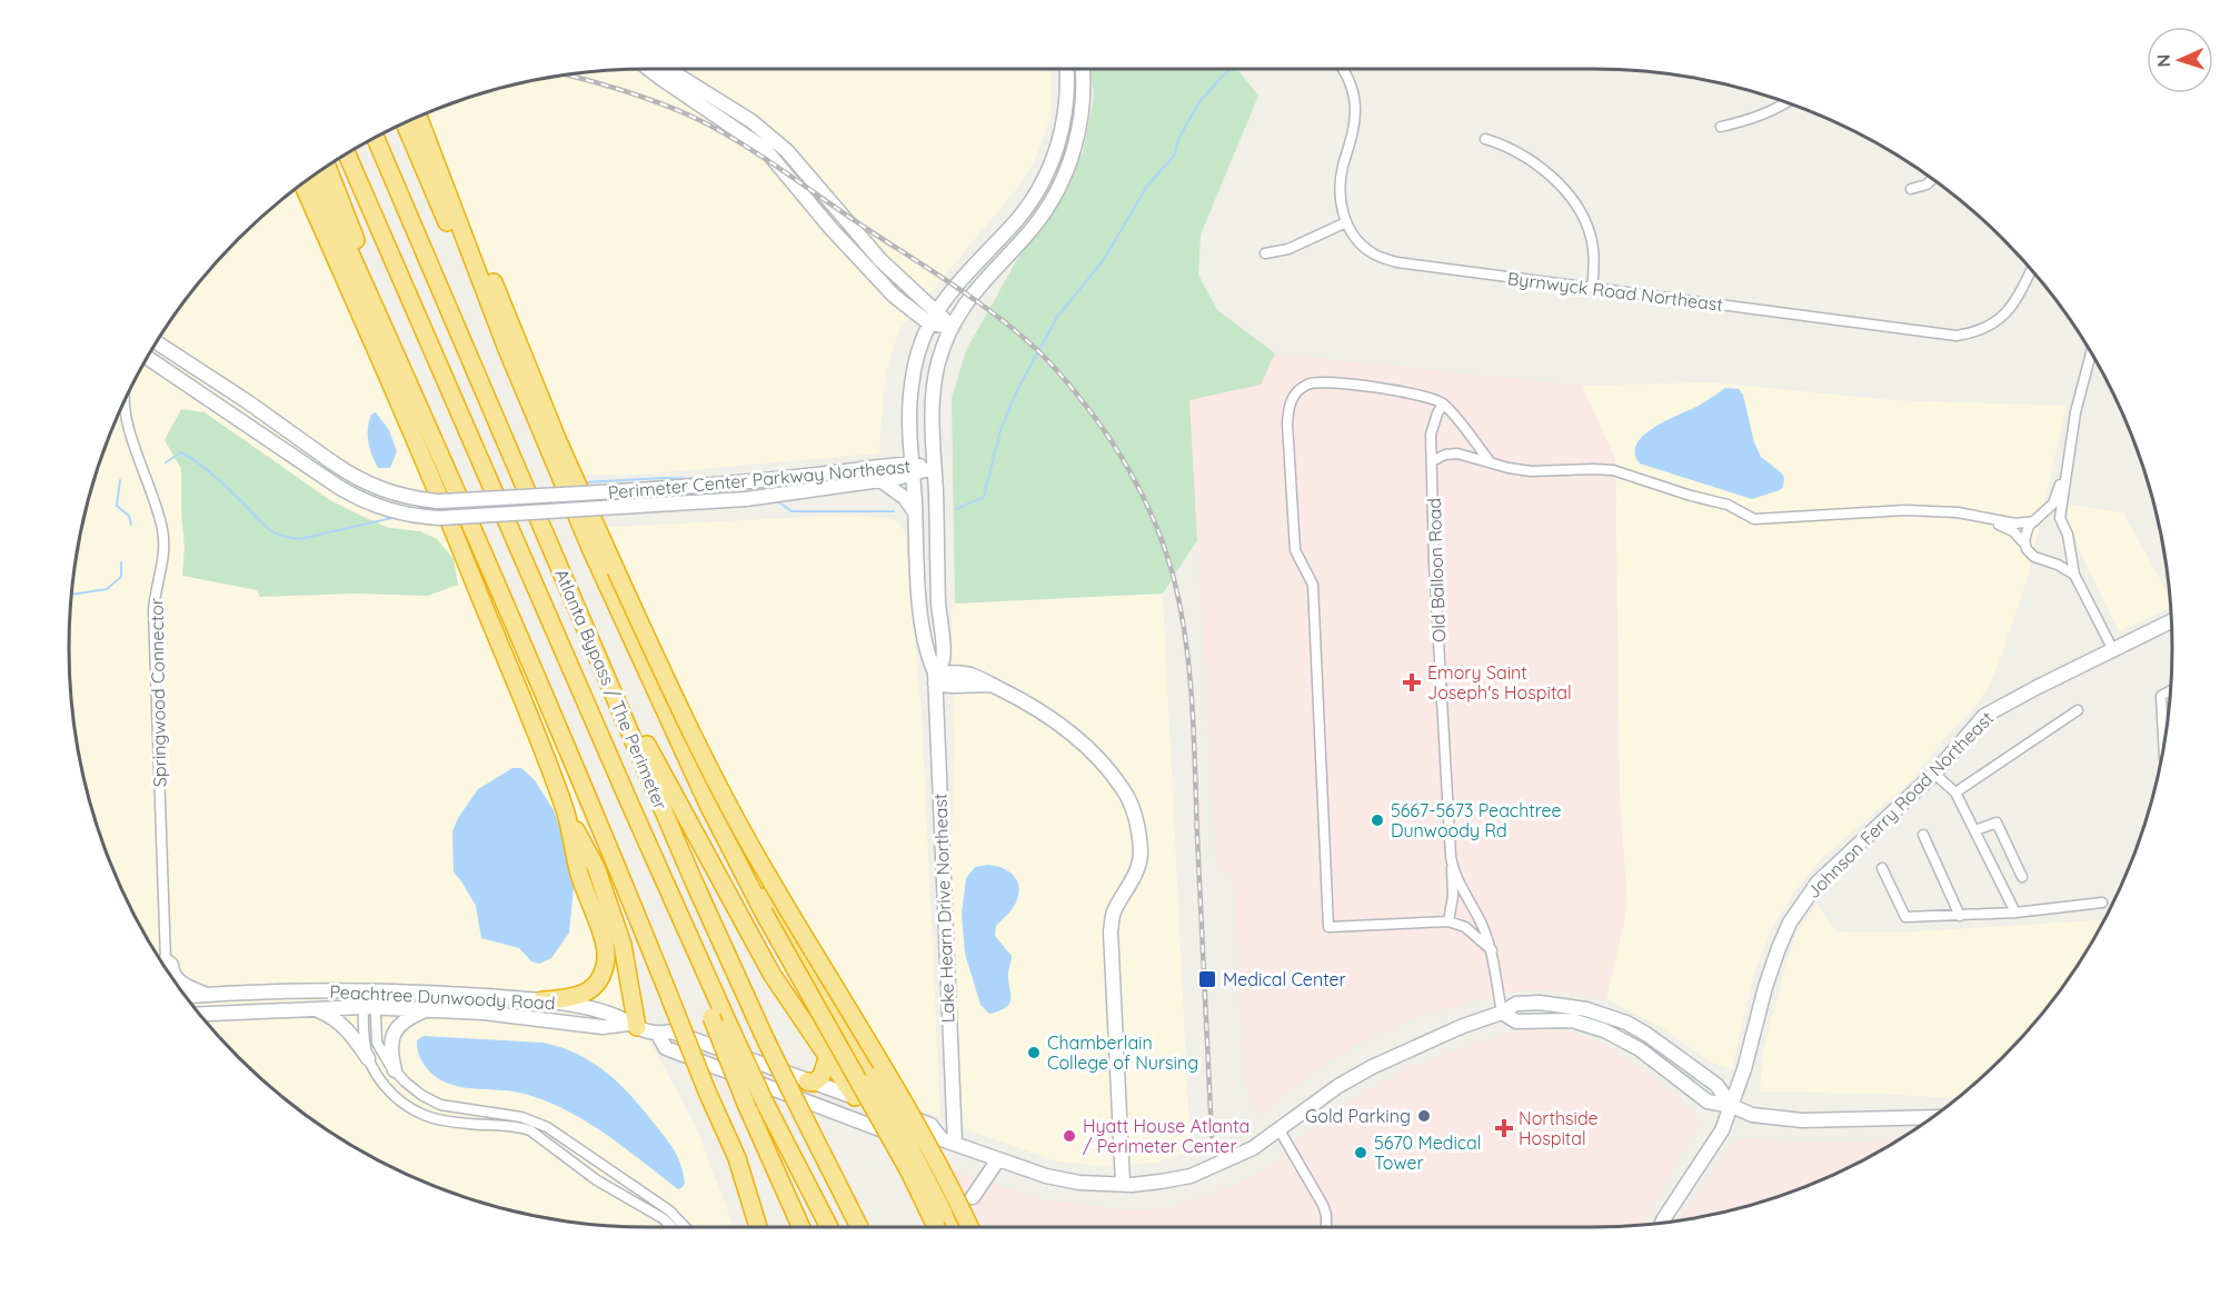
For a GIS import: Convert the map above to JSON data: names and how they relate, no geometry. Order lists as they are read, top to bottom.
{
  "streets": {
    "highway": ["Atlanta Bypass / The Perimeter"],
    "main road": [
      "Perimeter Center Parkway Northeast",
      "Johnson Ferry Road Northeast",
      "Lake Hearn Drive Northeast",
      "Peachtree Dunwoody Road"
    ],
    "street": ["Byrnwyck Road Northeast", "Old Balloon Road", "Springwood Connector"]
  },
  "crossings": [
    ["Perimeter Center Parkway Northeast", "Lake Hearn Drive Northeast"],
    ["Old Balloon Road", "Peachtree Dunwoody Road"],
    ["Johnson Ferry Road Northeast", "Peachtree Dunwoody Road"],
    ["Lake Hearn Drive Northeast", "Peachtree Dunwoody Road"]
  ],
  "places": {
    "health": ["Emory Saint Joseph's Hospital", "Northside Hospital"],
    "other": [
      "5667-5673 Peachtree Dunwoody Rd",
      "Chamberlain College of Nursing",
      "Gold Parking",
      "Hyatt House Atlanta / Perimeter Center",
      "5670 Medical Tower"
    ],
    "transit": ["Medical Center"]
  },
  "north": "left"
}
